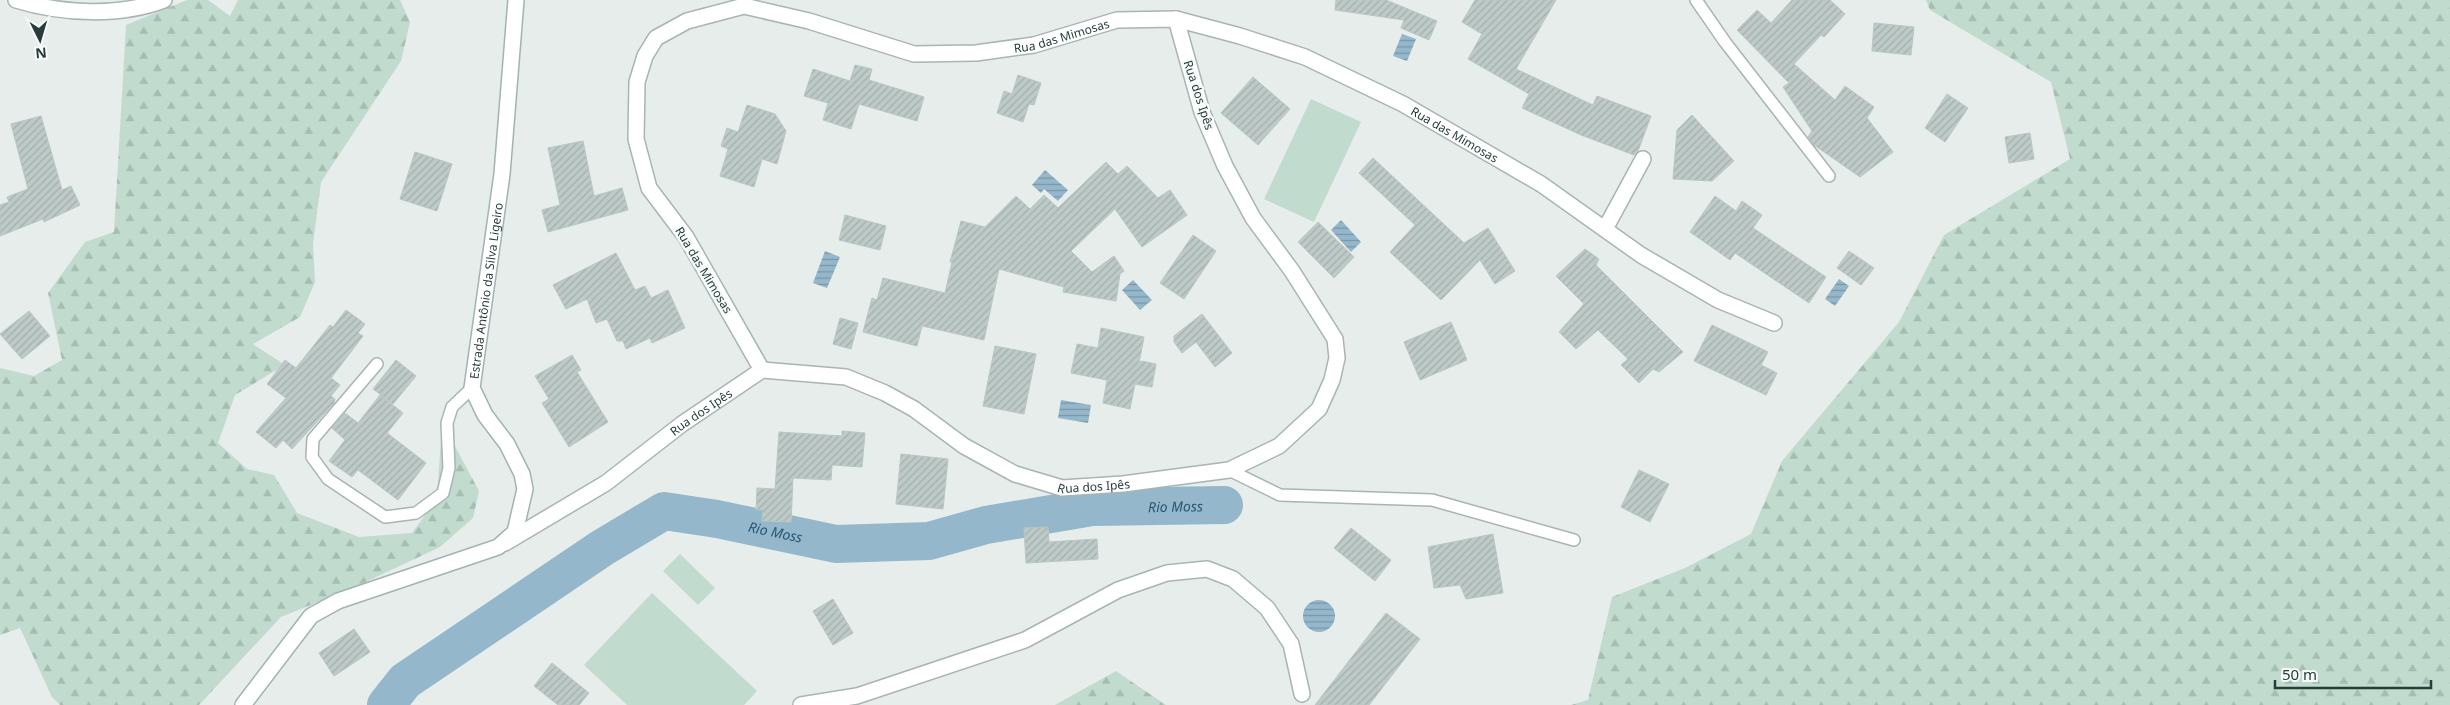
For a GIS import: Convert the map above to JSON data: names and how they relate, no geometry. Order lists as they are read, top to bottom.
{
  "streets": {
    "street": ["Rua das Mimosas", "Rua dos Ipês", "Estrada Antônio da Silva Ligeiro"]
  },
  "crossings": [
    ["Rua das Mimosas", "Rua dos Ipês"],
    ["Rua dos Ipês", "Estrada Antônio da Silva Ligeiro"]
  ],
  "water": ["Rio Moss"],
  "scale_bar": "50 m",
  "north": "bottom"
}
